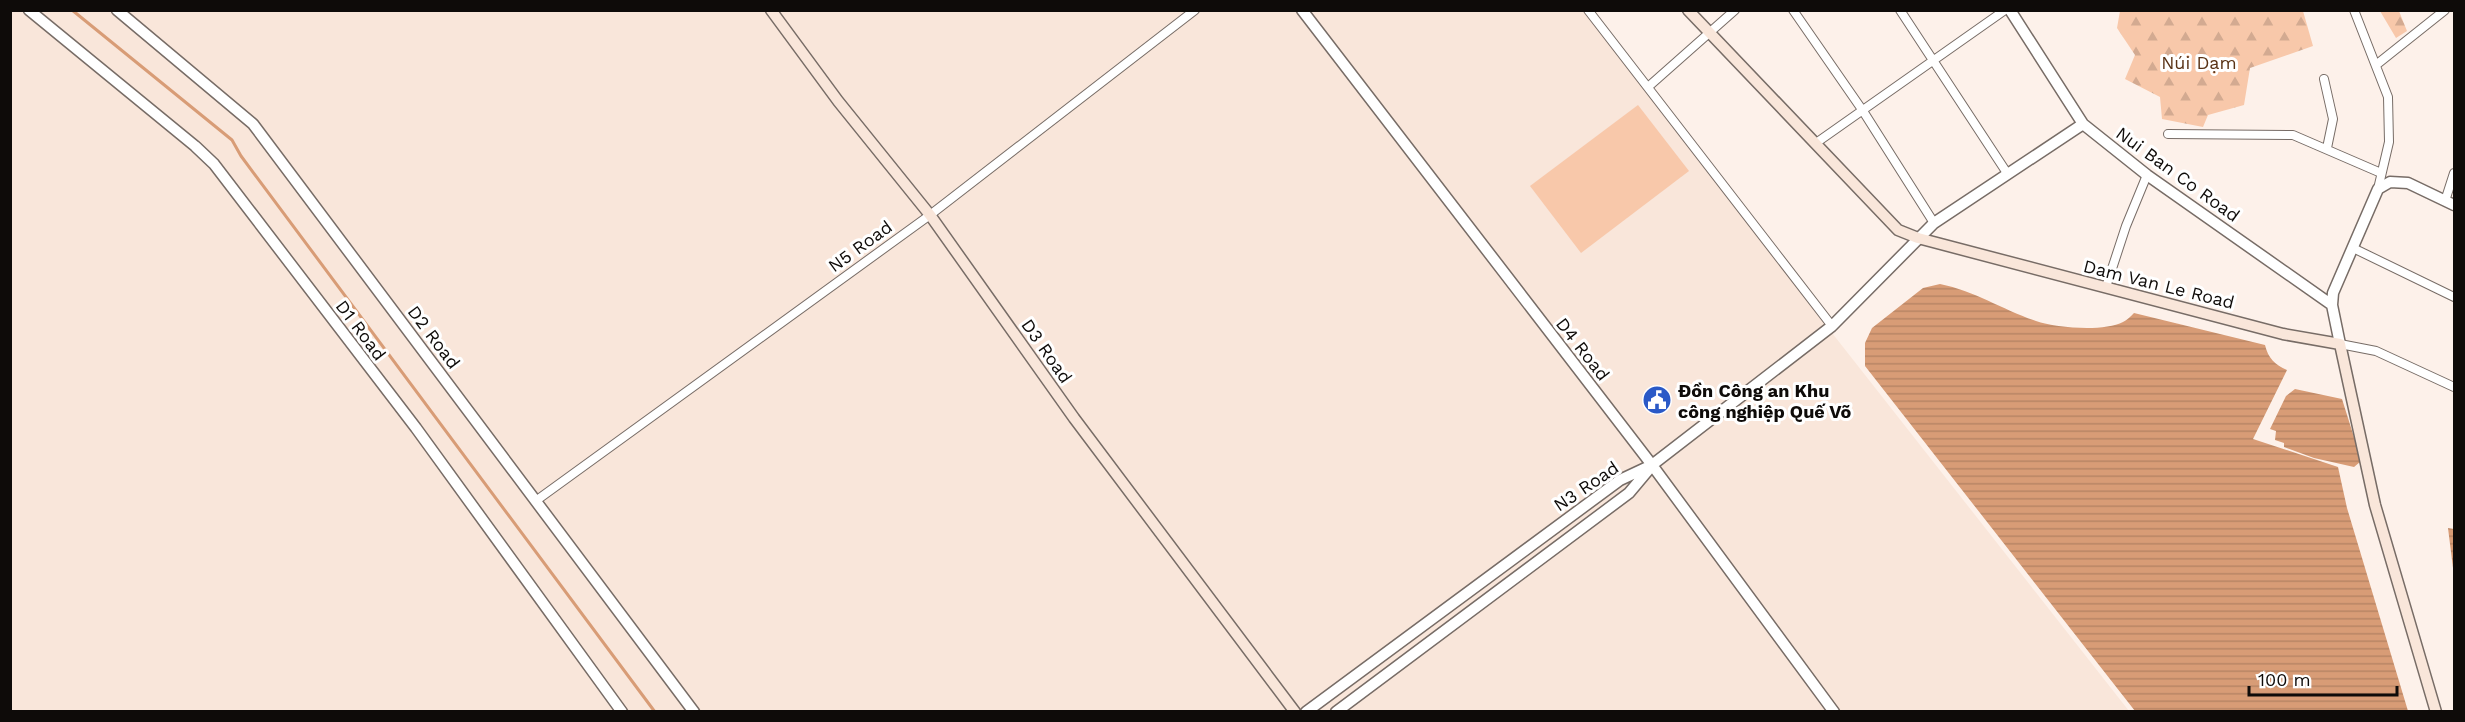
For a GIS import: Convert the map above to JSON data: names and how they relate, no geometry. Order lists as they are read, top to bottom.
{
  "streets": {
    "main road": ["Dam Van Le Road", "D3 Road"],
    "street": [
      "Nui Ban Co Road",
      "N5 Road",
      "D1 Road",
      "D2 Road",
      "D4 Road",
      "N3 Road"
    ]
  },
  "crossings": [
    ["N5 Road", "D2 Road"],
    ["N5 Road", "D3 Road"],
    ["D4 Road", "N3 Road"]
  ],
  "parks": ["Núi Dạm"],
  "places": {
    "public building": ["Đồn Công an Khu công nghiệp Quế Võ"]
  },
  "scale_bar": "100 m"
}
